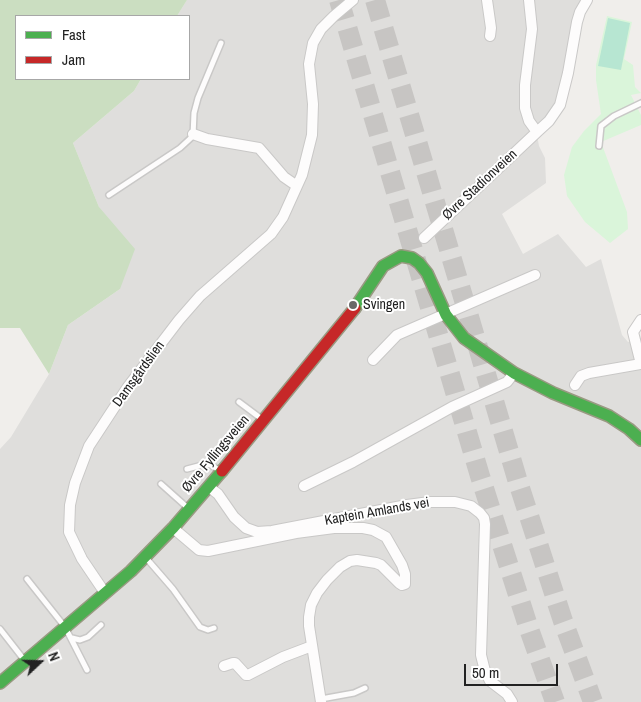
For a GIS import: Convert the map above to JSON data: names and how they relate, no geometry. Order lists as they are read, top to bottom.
{
  "streets": {
    "main road": ["Øvre Fyllingsveien"],
    "street": ["Øvre Stadionveien", "Damsgårdslien", "Kaptein Amlands vei"]
  },
  "crossings": [
    ["Damsgårdslien", "Øvre Fyllingsveien"],
    ["Øvre Fyllingsveien", "Kaptein Amlands vei"]
  ],
  "places": ["Svingen"],
  "legend": ["Fast", "Jam"],
  "scale_bar": "50 m",
  "north": "right"
}
